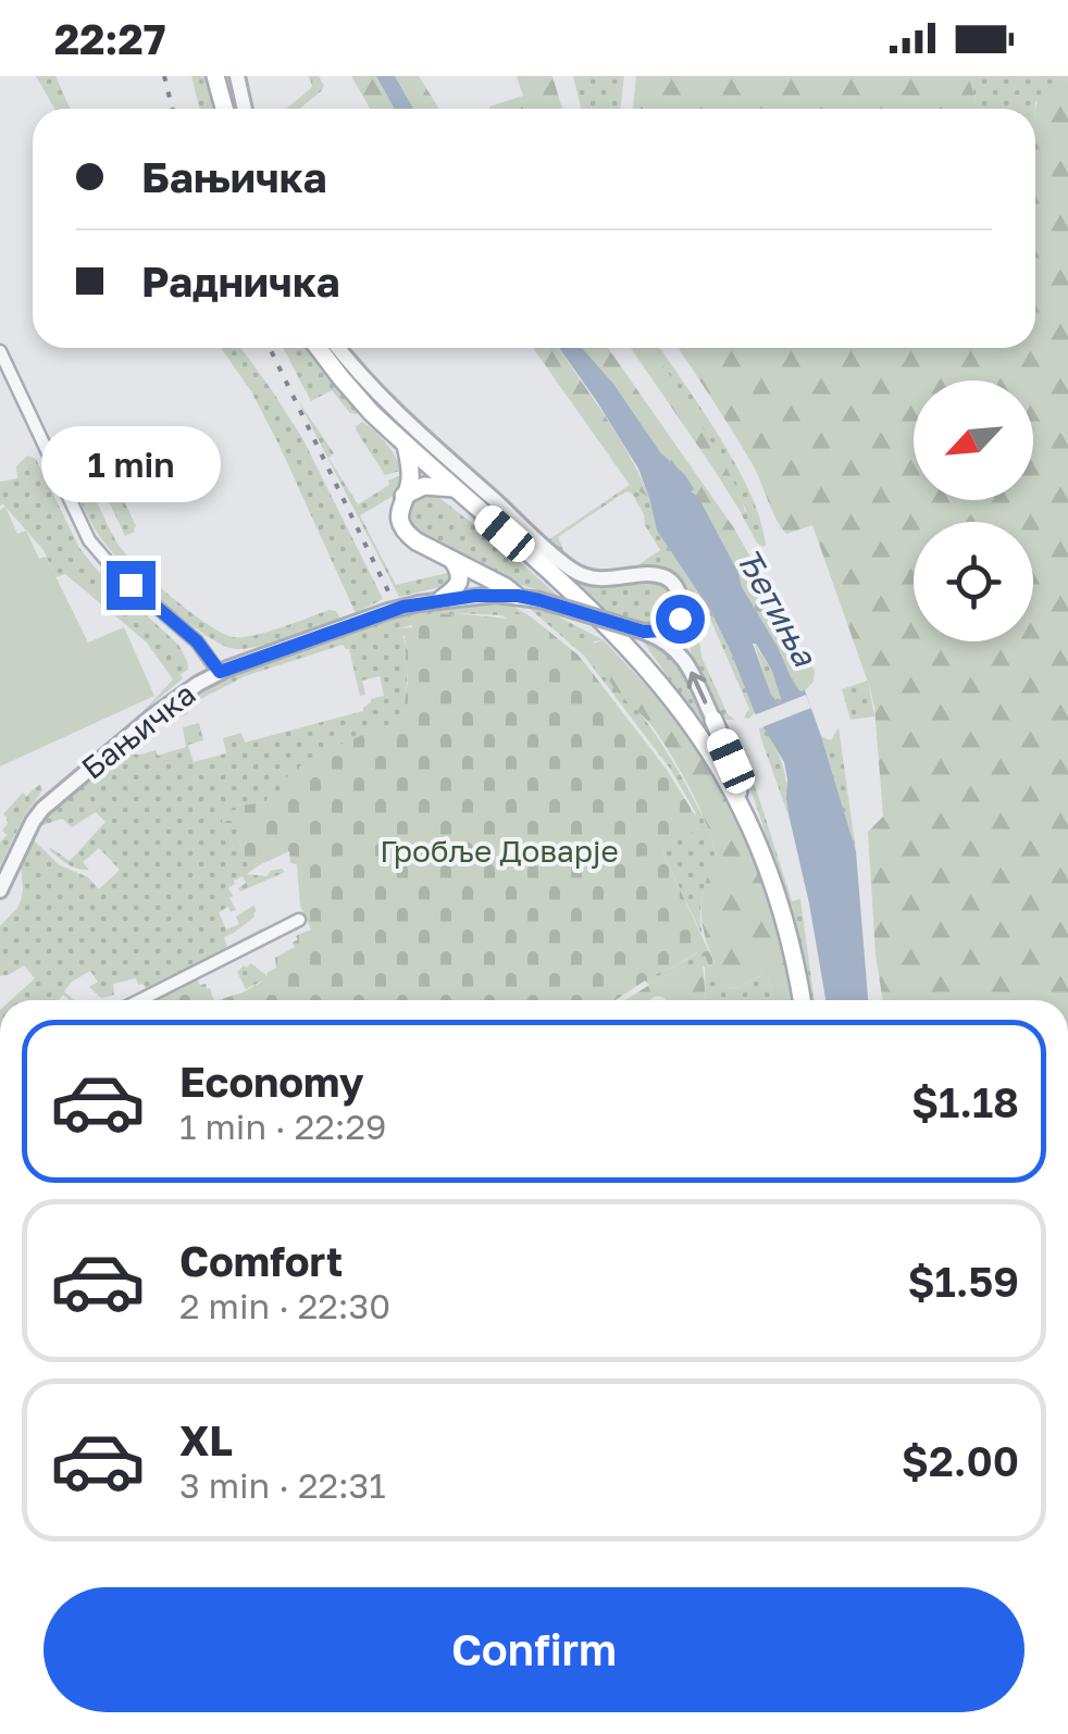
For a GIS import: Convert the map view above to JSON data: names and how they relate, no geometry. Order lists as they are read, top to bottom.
{
  "streets": {
    "street": ["Бањичка"]
  },
  "water": ["Ђетиња"],
  "parks": ["Гробље Доварје"],
  "north": "bottom left",
  "page": {
    "status": "22:27",
    "banner": ["Бањичка", "Радничка"],
    "bubble": "1 min",
    "list": [
      {
        "name": "Economy",
        "note": "1 min · 22:29",
        "value": "$1.18"
      },
      {
        "name": "Comfort",
        "note": "2 min · 22:30",
        "value": "$1.59"
      },
      {
        "name": "XL",
        "note": "3 min · 22:31",
        "value": "$2.00"
      }
    ],
    "buttons": "Confirm"
  }
}
